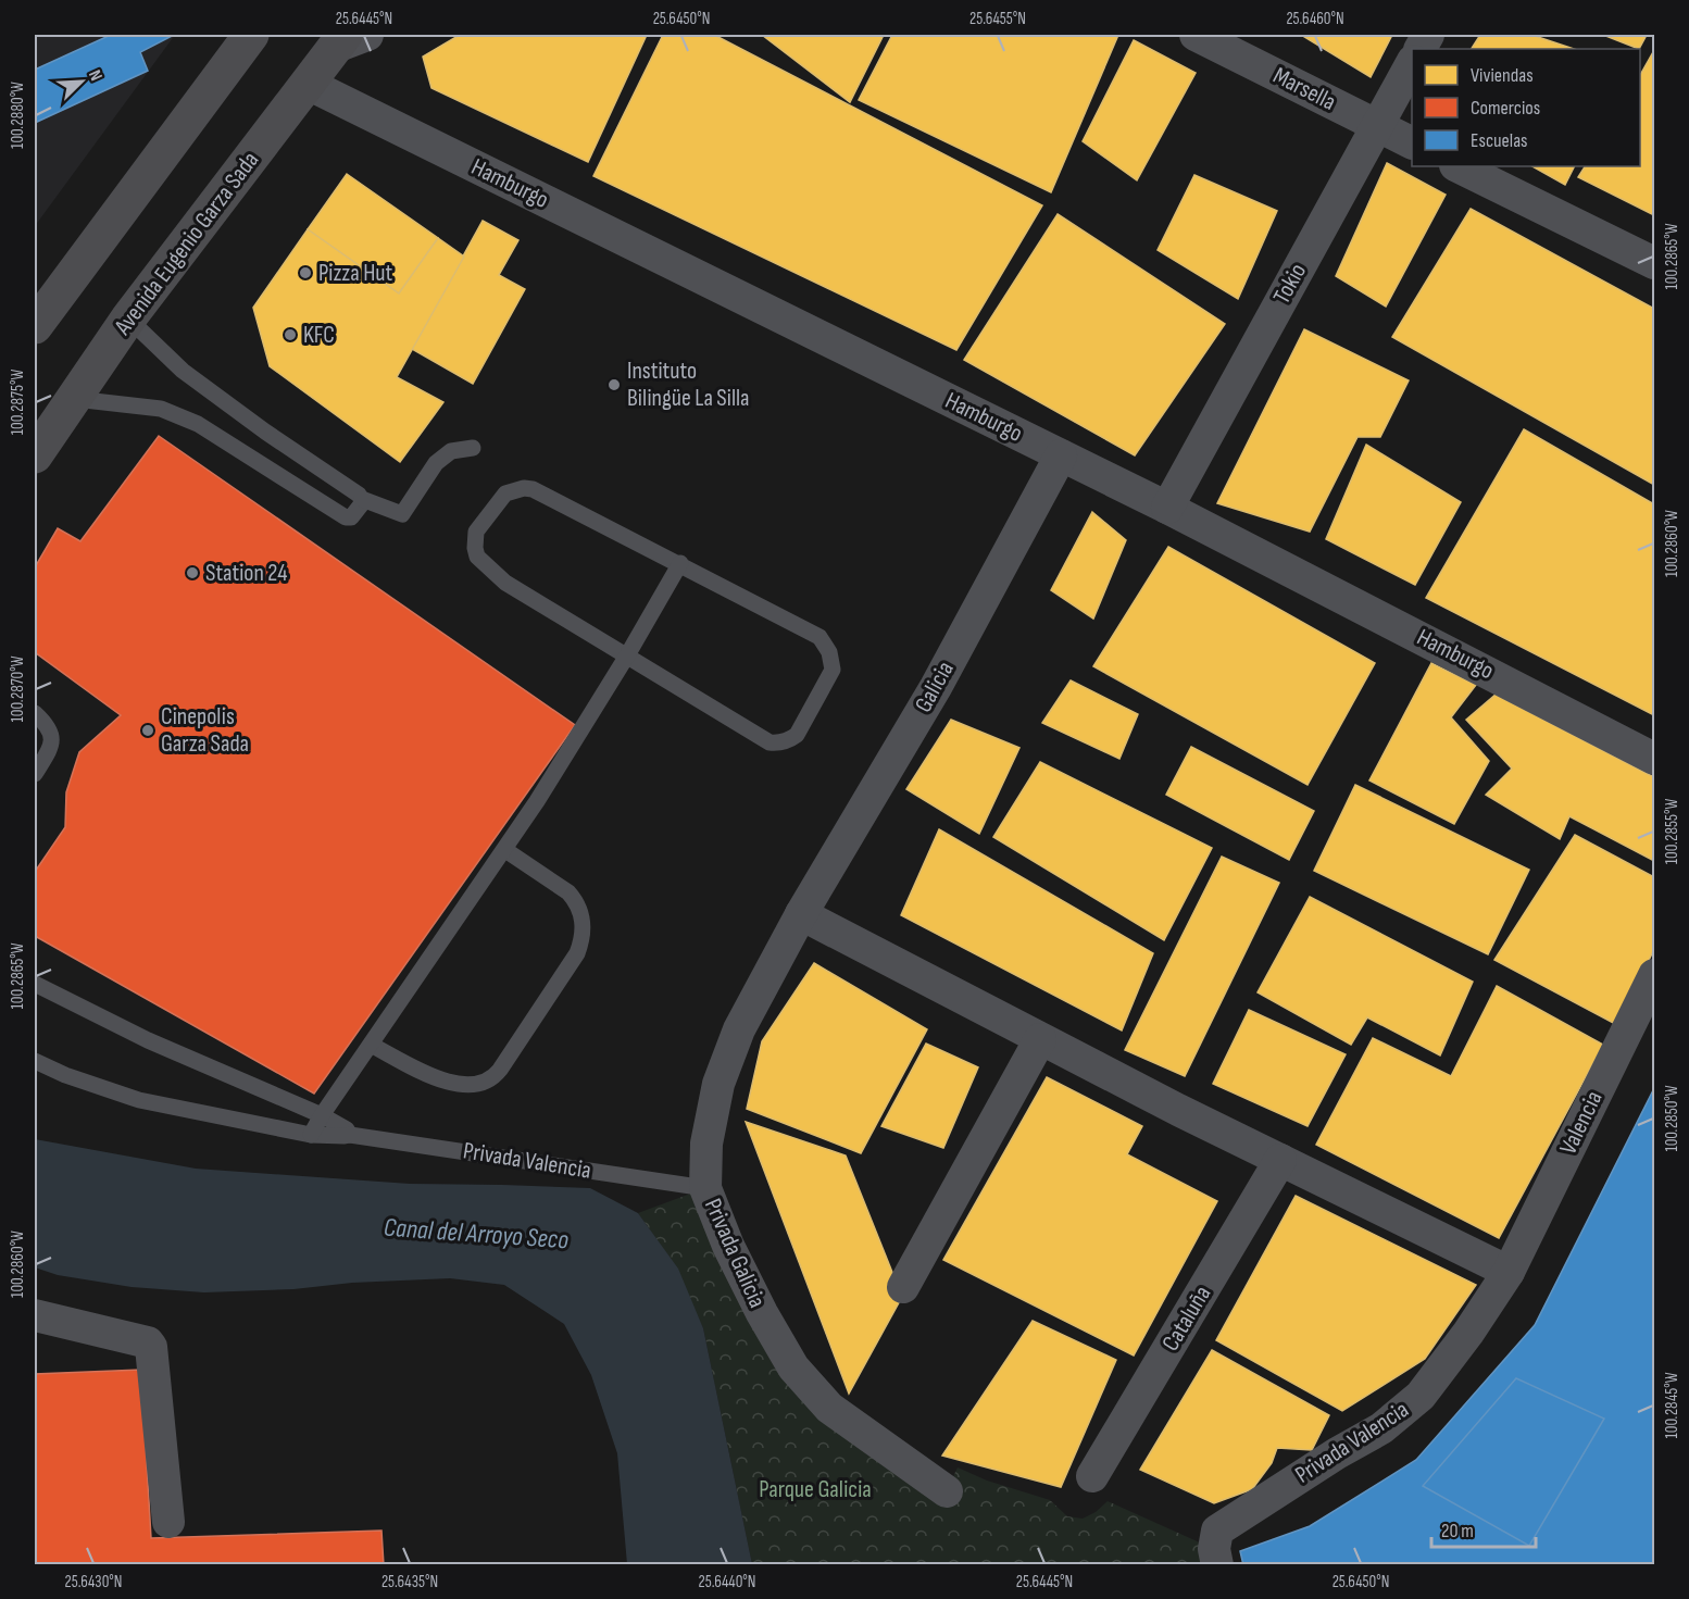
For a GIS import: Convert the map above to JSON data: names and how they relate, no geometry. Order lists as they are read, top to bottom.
{
  "streets": {
    "highway": ["Avenida Eugenio Garza Sada"],
    "street": [
      "Marsella",
      "Hamburgo",
      "Tokio",
      "Galicia",
      "Valencia",
      "Privada Valencia",
      "Privada Galicia",
      "Cataluña"
    ]
  },
  "crossings": [
    ["Marsella", "Tokio"],
    ["Hamburgo", "Avenida Eugenio Garza Sada"],
    ["Hamburgo", "Tokio"],
    ["Hamburgo", "Galicia"],
    ["Galicia", "Privada Galicia"],
    ["Valencia", "Privada Valencia"],
    ["Privada Valencia", "Privada Galicia"]
  ],
  "water": ["Canal del Arroyo Seco"],
  "parks": ["Parque Galicia"],
  "places": [
    "Pizza Hut",
    "KFC",
    "Instituto Bilingüe La Silla",
    "Station 24",
    "Cinepolis Garza Sada"
  ],
  "legend": ["Viviendas", "Comercios", "Escuelas"],
  "scale_bar": "20 m",
  "north": "top right",
  "coordinates": [
    "25.6445°N",
    "25.6450°N",
    "25.6455°N",
    "25.6460°N",
    "100.2880°W",
    "100.2865°W",
    "100.2875°W",
    "100.2860°W",
    "100.2870°W",
    "100.2855°W",
    "100.2850°W",
    "100.2845°W",
    "25.6430°N",
    "25.6435°N",
    "25.6440°N"
  ]
}
